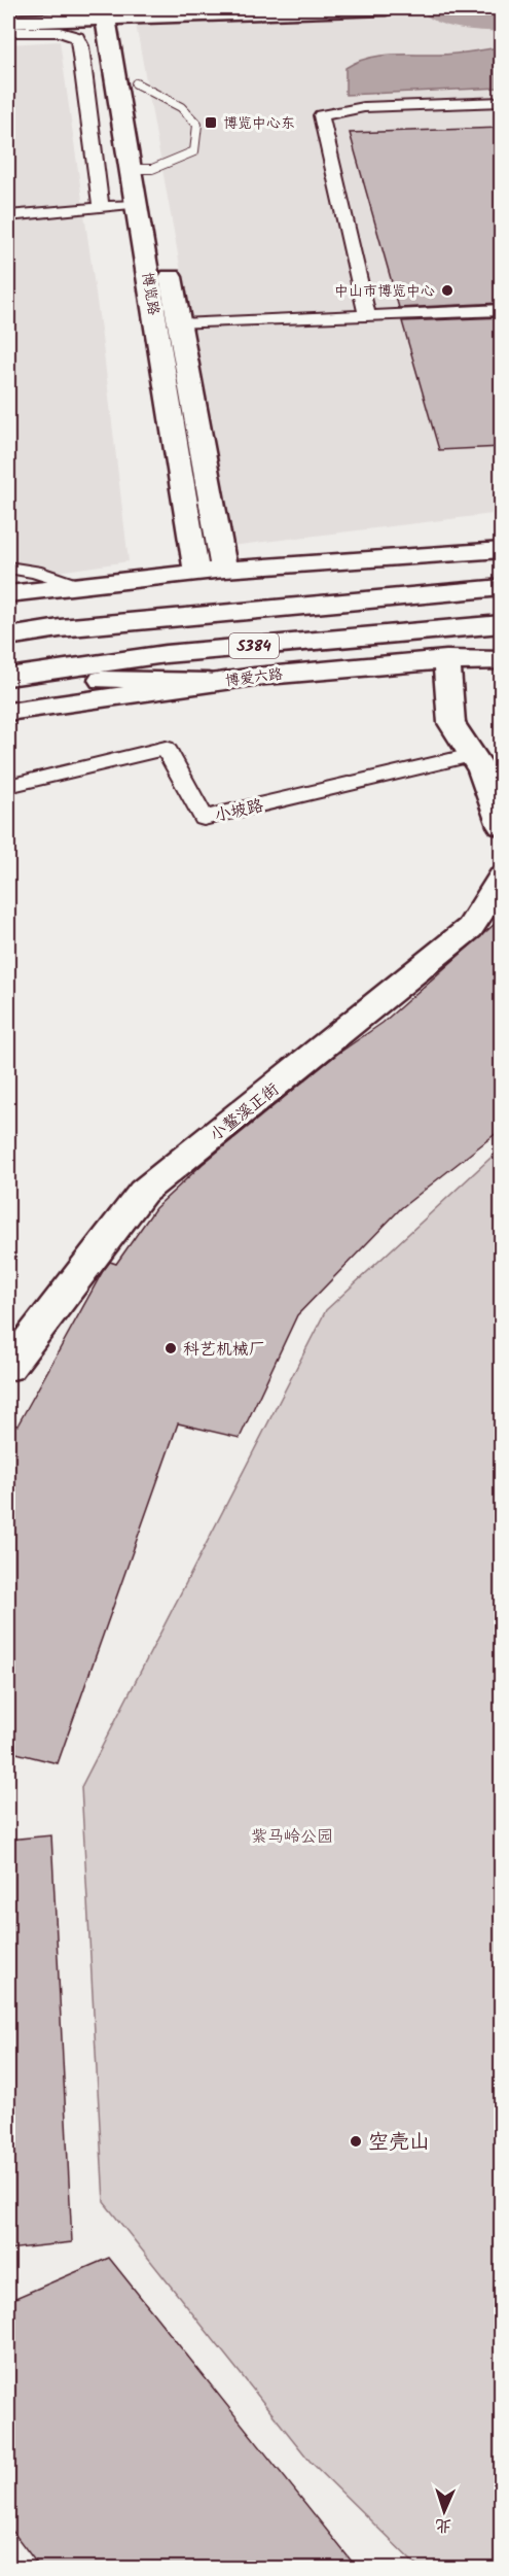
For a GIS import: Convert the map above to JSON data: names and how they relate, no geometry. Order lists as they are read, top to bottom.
{
  "streets": {
    "main road": [
      "博览路",
      "S384",
      "博爱六路",
      "小鳌溪正街"
    ],
    "street": ["小坡路"]
  },
  "parks": ["紫马岭公园"],
  "places": {
    "transit": ["博览中心东"],
    "other": ["中山市博览中心", "科艺机械厂", "空壳山"]
  },
  "north": "bottom"
}
